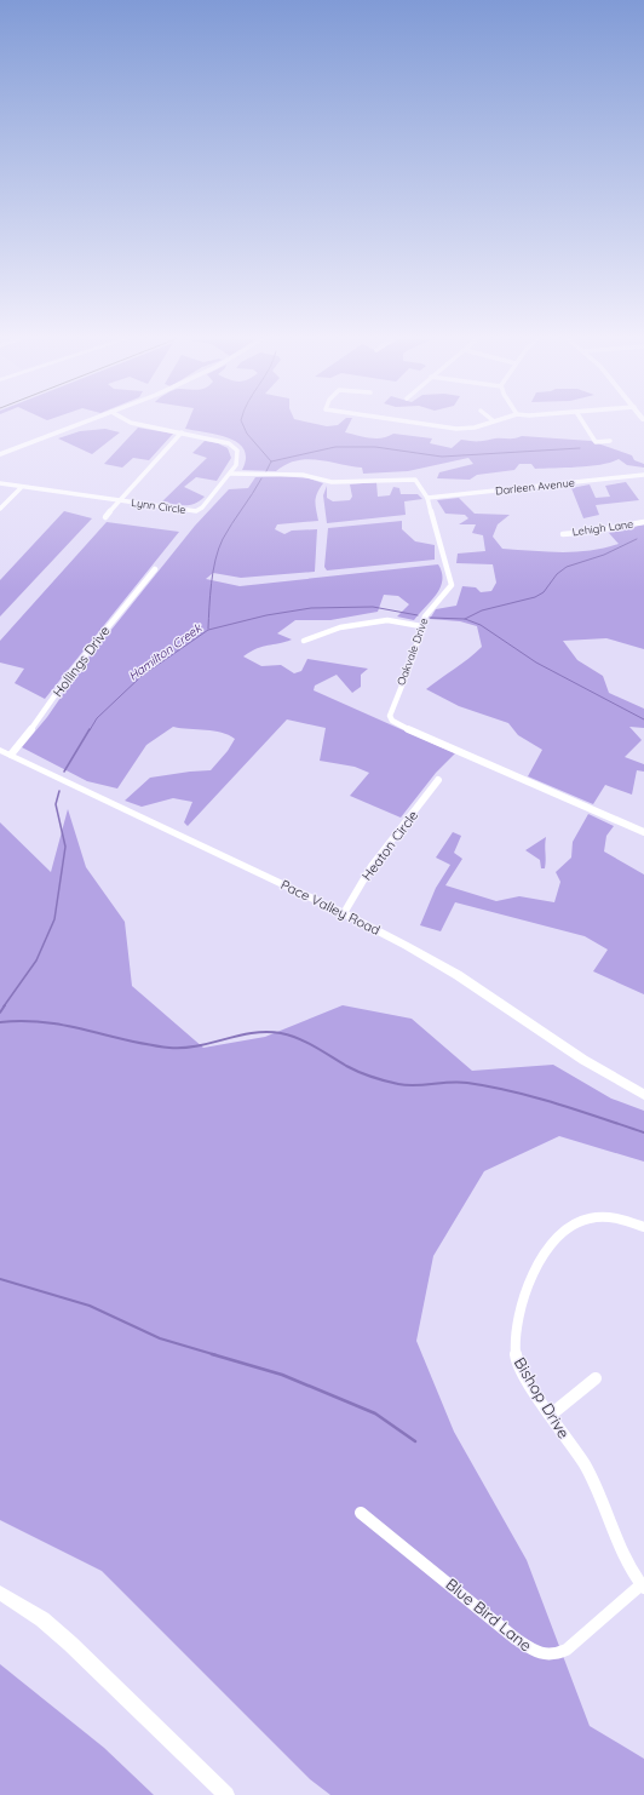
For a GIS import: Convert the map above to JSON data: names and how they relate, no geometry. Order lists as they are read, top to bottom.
{
  "streets": {
    "street": [
      "Darleen Avenue",
      "Lynn Circle",
      "Lehigh Lane",
      "Oakvale Drive",
      "Hollings Drive",
      "Heaton Circle",
      "Pace Valley Road",
      "Bishop Drive",
      "Blue Bird Lane"
    ]
  },
  "crossings": [
    ["Darleen Avenue", "Oakvale Drive"],
    ["Lynn Circle", "Oakvale Drive"],
    ["Hollings Drive", "Pace Valley Road"],
    ["Heaton Circle", "Pace Valley Road"],
    ["Bishop Drive", "Blue Bird Lane"]
  ],
  "water": ["Hamilton Creek"]
}
